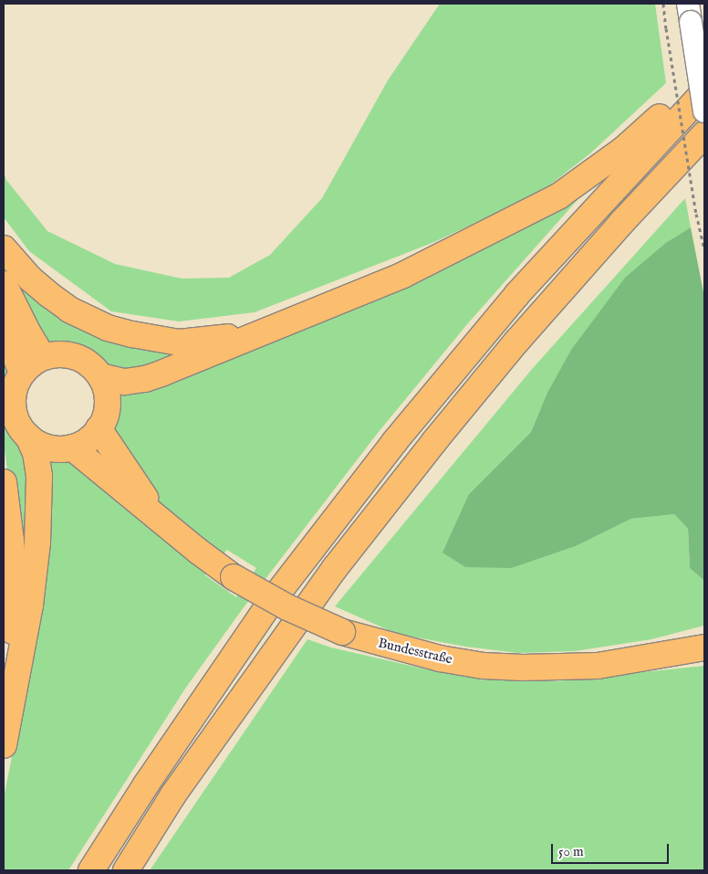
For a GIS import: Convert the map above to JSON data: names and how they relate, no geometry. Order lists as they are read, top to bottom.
{
  "streets": {
    "main road": ["Bundesstraße"]
  },
  "scale_bar": "50 m"
}
